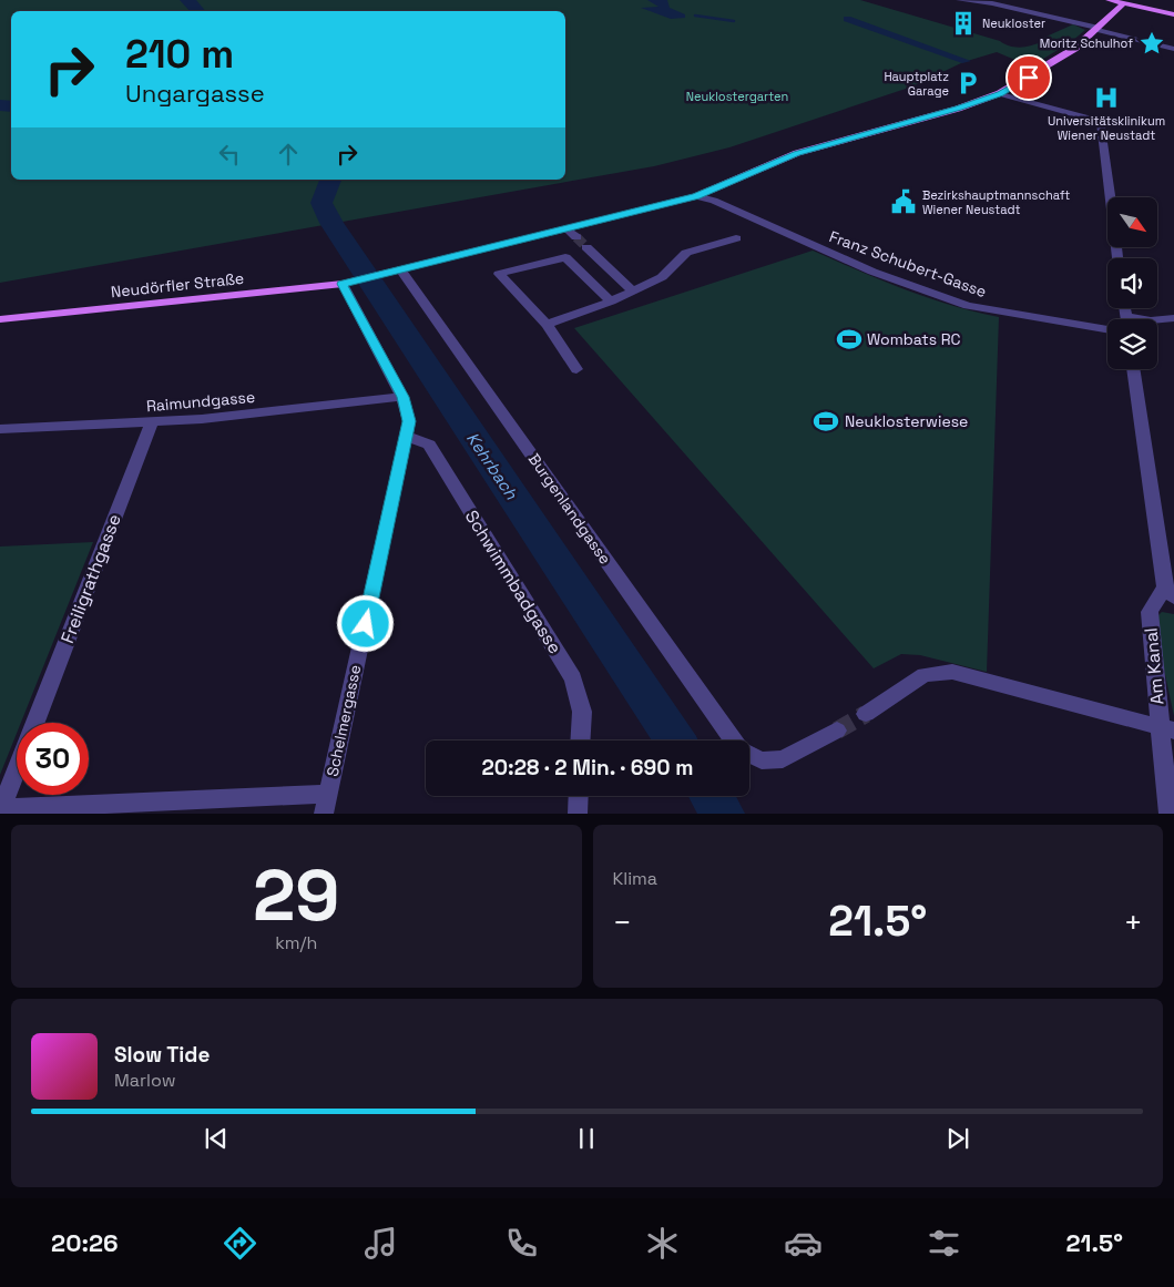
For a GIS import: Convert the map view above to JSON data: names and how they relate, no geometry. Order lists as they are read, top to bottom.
{
  "streets": {
    "main road": ["Neudörfler Straße"],
    "street": [
      "Franz Schubert-Gasse",
      "Raimundgasse",
      "Burgenlandgasse",
      "Freiligrathgasse",
      "Schwimmbadgasse",
      "Am Kanal",
      "Schelmergasse"
    ]
  },
  "crossings": [
    ["Franz Schubert-Gasse", "Neudörfler Straße"],
    ["Neudörfler Straße", "Burgenlandgasse"],
    ["Neudörfler Straße", "Schelmergasse"],
    ["Raimundgasse", "Freiligrathgasse"],
    ["Raimundgasse", "Schelmergasse"],
    ["Schwimmbadgasse", "Schelmergasse"]
  ],
  "water": ["Kehrbach"],
  "parks": ["Neuklostergarten"],
  "places": {
    "building": ["Neukloster"],
    "place": ["Moritz Schulhof"],
    "parking": ["Hauptplatz Garage"],
    "hospital": ["Universitätsklinikum Wiener Neustadt"],
    "public building": ["Bezirkshauptmannschaft Wiener Neustadt"],
    "sports": ["Wombats RC", "Neuklosterwiese"]
  },
  "north": "bottom right",
  "page": {
    "turn": ["210 m", "Ungargasse"],
    "limit": "30",
    "trip": "20:28 · 2 Min. · 690 m",
    "tile": [
      ["29", "km/h"],
      "Klima"
    ],
    "heat": ["−", "21.5°", "+"],
    "song": ["Slow Tide", "Marlow"],
    "tabs": ["20:26", "21.5°"]
  }
}
